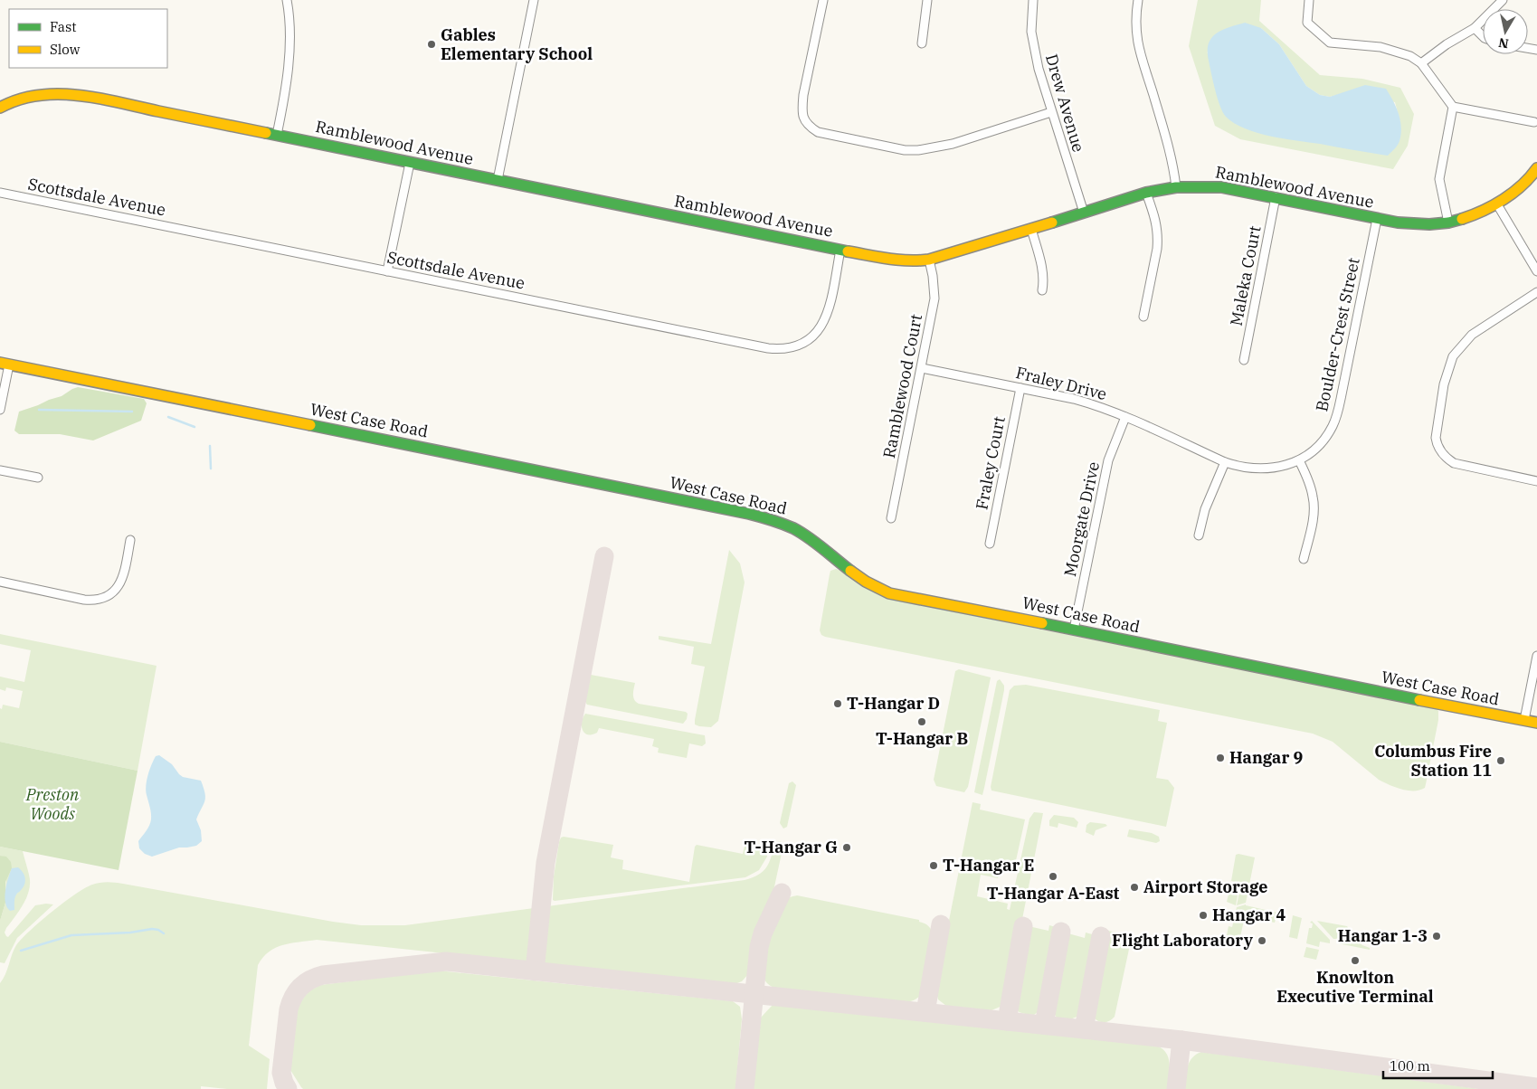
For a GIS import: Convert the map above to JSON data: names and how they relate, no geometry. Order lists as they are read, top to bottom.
{
  "streets": {
    "street": [
      "Drew Avenue",
      "Ramblewood Avenue",
      "Scottsdale Avenue",
      "Maleka Court",
      "Boulder-Crest Street",
      "Fraley Drive",
      "Ramblewood Court",
      "West Case Road",
      "Fraley Court",
      "Moorgate Drive"
    ]
  },
  "crossings": [
    ["Drew Avenue", "Ramblewood Avenue"],
    ["Ramblewood Avenue", "Scottsdale Avenue"],
    ["Ramblewood Avenue", "Maleka Court"],
    ["Ramblewood Avenue", "Boulder-Crest Street"],
    ["Ramblewood Avenue", "Ramblewood Court"],
    ["Boulder-Crest Street", "Fraley Drive"],
    ["Fraley Drive", "Ramblewood Court"],
    ["Fraley Drive", "Fraley Court"],
    ["Fraley Drive", "Moorgate Drive"],
    ["West Case Road", "Moorgate Drive"]
  ],
  "parks": ["Preston Woods"],
  "places": [
    "Gables Elementary School",
    "T-Hangar D",
    "T-Hangar B",
    "Hangar 9",
    "Columbus Fire Station 11",
    "T-Hangar G",
    "T-Hangar E",
    "T-Hangar A-East",
    "Airport Storage",
    "Hangar 4",
    "Hangar 1-3",
    "Flight Laboratory",
    "Knowlton Executive Terminal"
  ],
  "legend": ["Fast", "Slow"],
  "scale_bar": "100 m",
  "north": "bottom"
}
